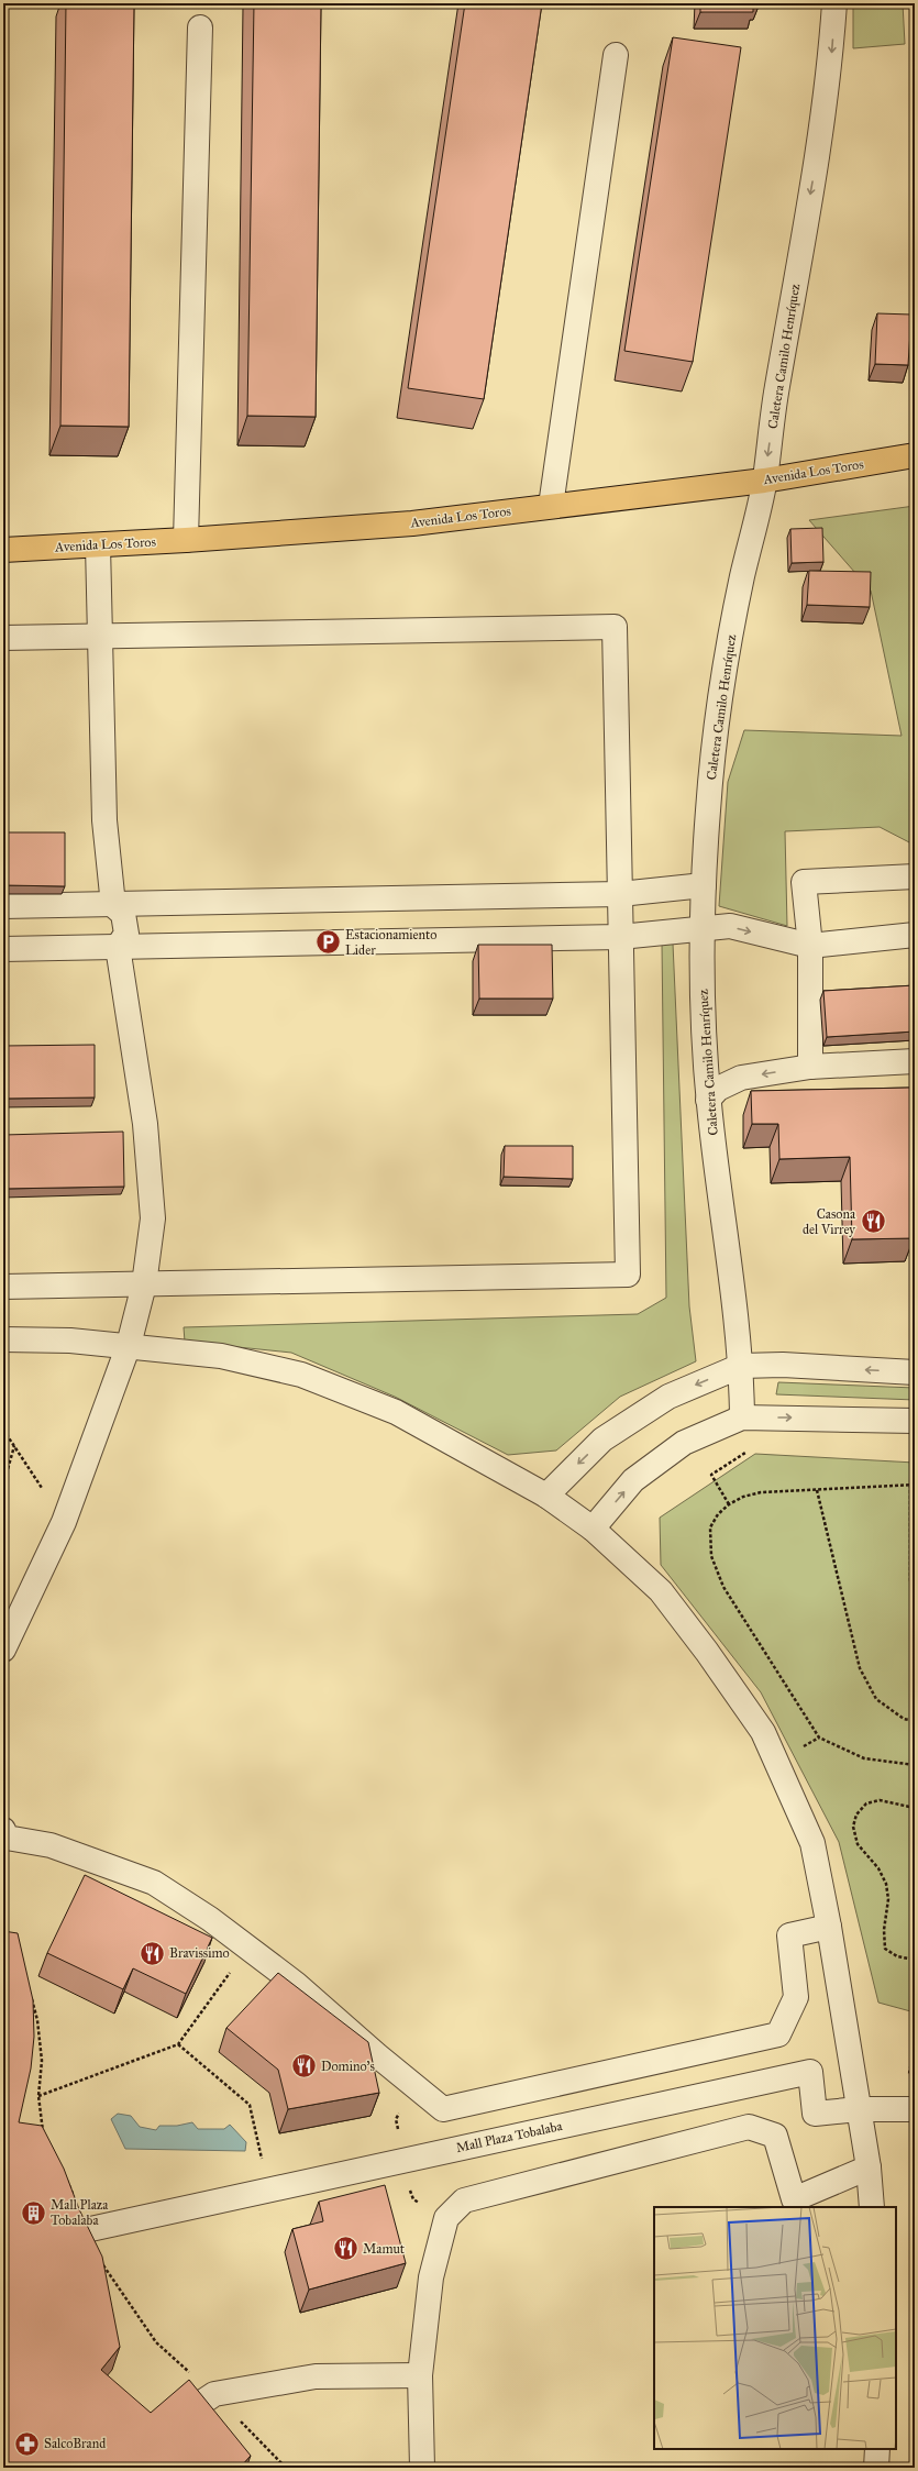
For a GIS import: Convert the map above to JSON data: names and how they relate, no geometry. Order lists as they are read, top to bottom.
{
  "streets": {
    "main road": ["Avenida Los Toros"],
    "street": ["Caletera Camilo Henríquez", "Mall Plaza Tobalaba"]
  },
  "crossings": [
    ["Caletera Camilo Henríquez", "Avenida Los Toros"]
  ],
  "places": {
    "parking": ["Estacionamiento Lider"],
    "restaurant": [
      "Casona del Virrey",
      "Bravissimo",
      "Domino's",
      "Mamut"
    ],
    "building": ["Mall Plaza Tobalaba"],
    "pharmacy": ["SalcoBrand"]
  }
}
